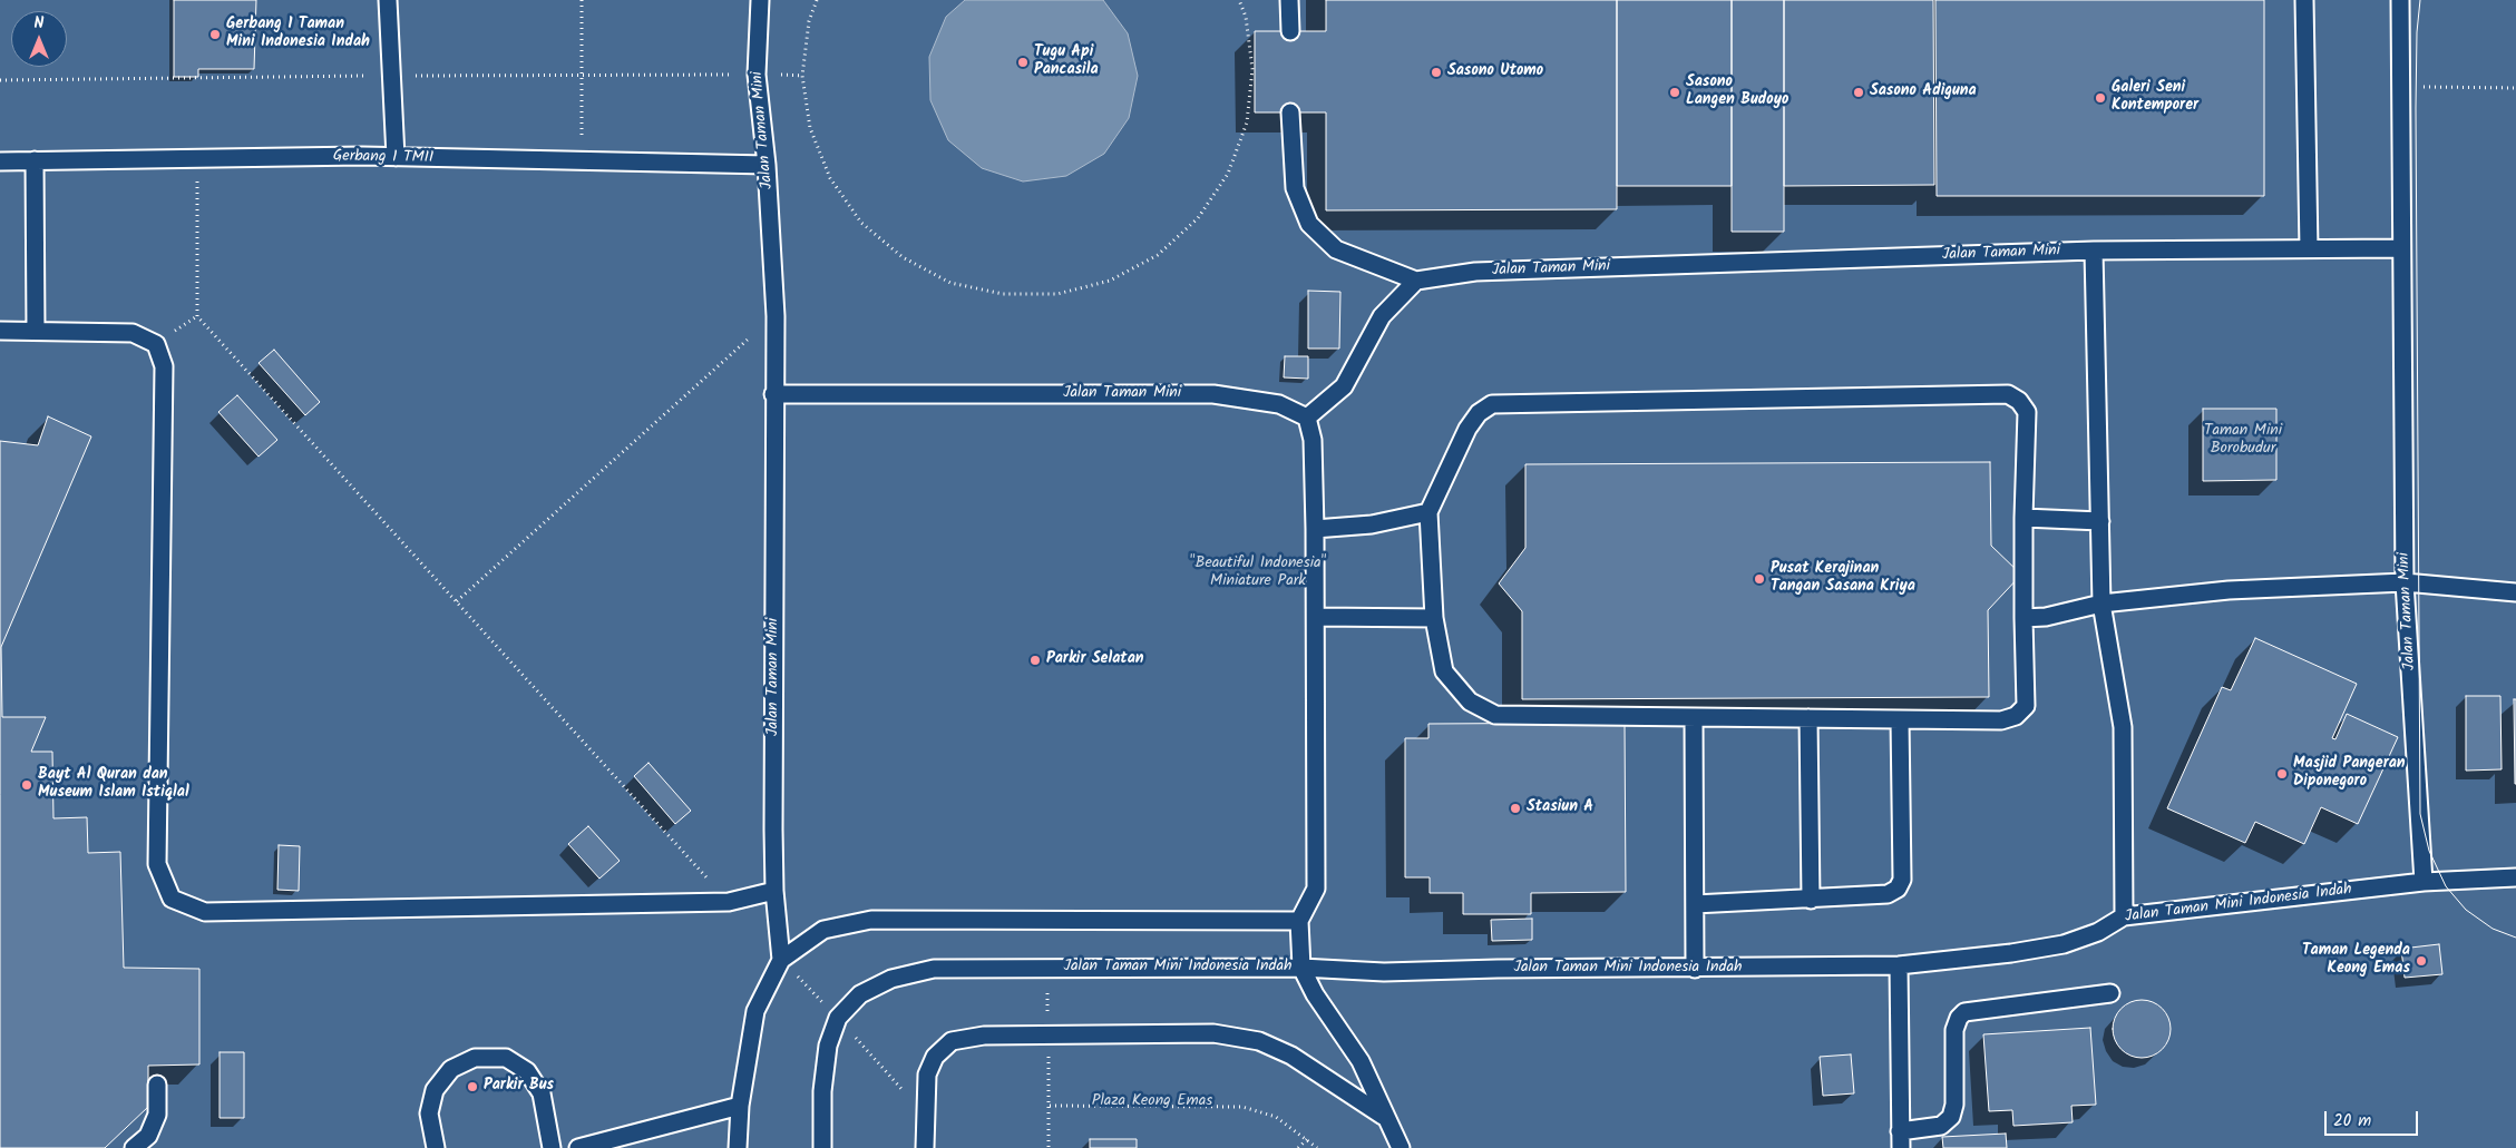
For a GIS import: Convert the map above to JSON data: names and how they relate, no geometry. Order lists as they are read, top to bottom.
{
  "streets": {
    "lane": ["Jalan Taman Mini", "Gerbang 1 TMII", "Jalan Taman Mini Indonesia Indah"]
  },
  "crossings": [
    ["Jalan Taman Mini", "Gerbang 1 TMII"],
    ["Jalan Taman Mini", "Jalan Taman Mini Indonesia Indah"]
  ],
  "parks": ["Taman Mini Borobudur", "\"Beautiful Indonesia\" Miniature Park", "Plaza Keong Emas"],
  "places": [
    "Gerbang 1 Taman Mini Indonesia Indah",
    "Tugu Api Pancasila",
    "Sasono Utomo",
    "Sasono Langen Budoyo",
    "Sasono Adiguna",
    "Galeri Seni Kontemporer",
    "Pusat Kerajinan Tangan Sasana Kriya",
    "Parkir Selatan",
    "Masjid Pangeran Diponegoro",
    "Bayt Al Quran dan Museum Islam Istiqlal",
    "Stasiun A",
    "Taman Legenda Keong Emas",
    "Parkir Bus"
  ],
  "scale_bar": "20 m",
  "north": "top"
}
